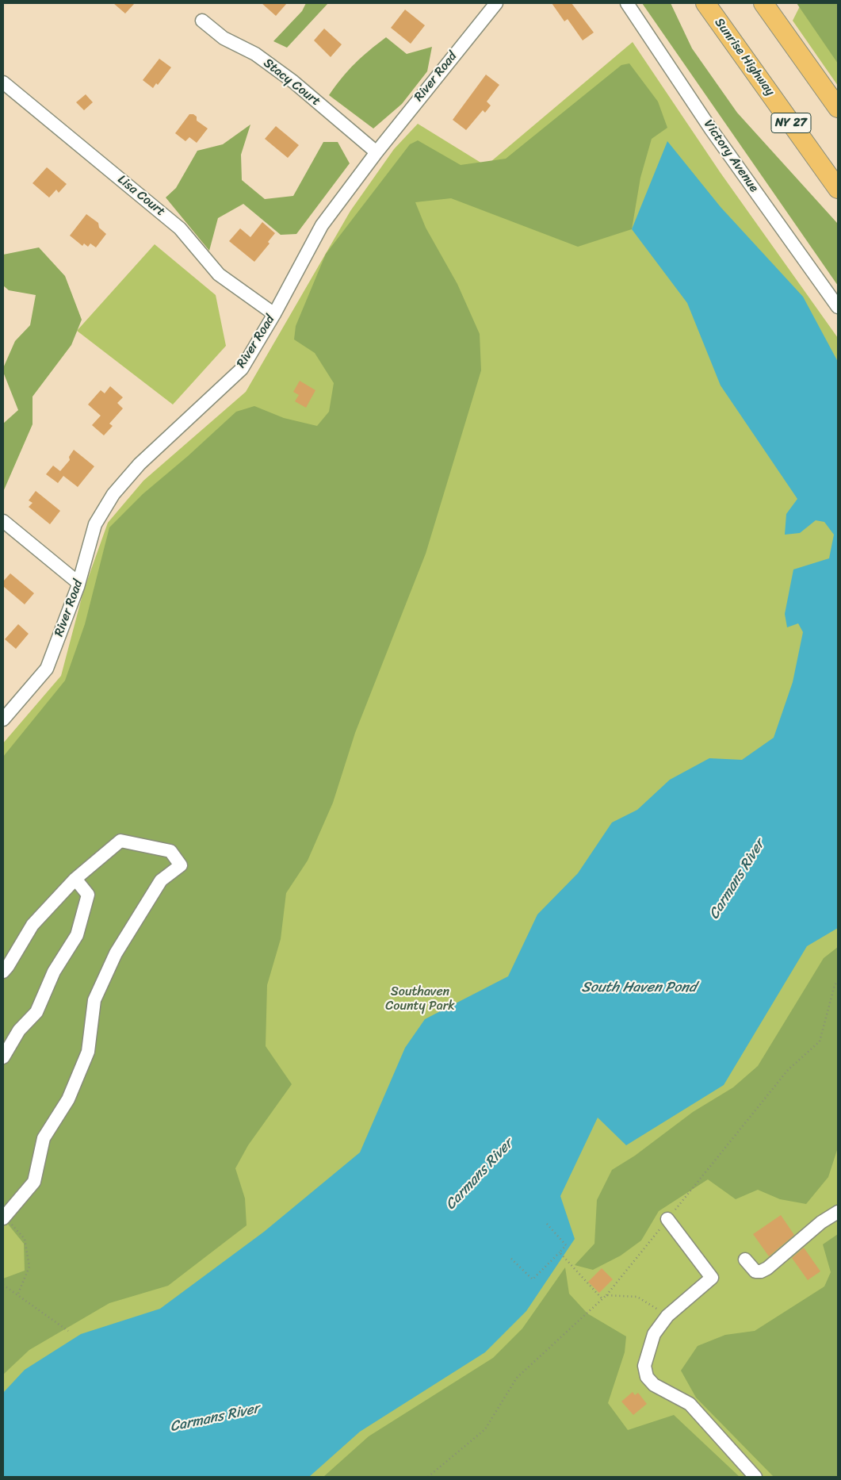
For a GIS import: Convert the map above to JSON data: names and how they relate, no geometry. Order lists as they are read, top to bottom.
{
  "streets": {
    "highway": ["Sunrise Highway", "NY 27"],
    "street": [
      "River Road",
      "Stacy Court",
      "Victory Avenue",
      "Lisa Court"
    ]
  },
  "crossings": [
    ["River Road", "Stacy Court"],
    ["River Road", "Lisa Court"]
  ],
  "water": ["Carmans River", "South Haven Pond"],
  "parks": ["Southaven County Park"]
}
